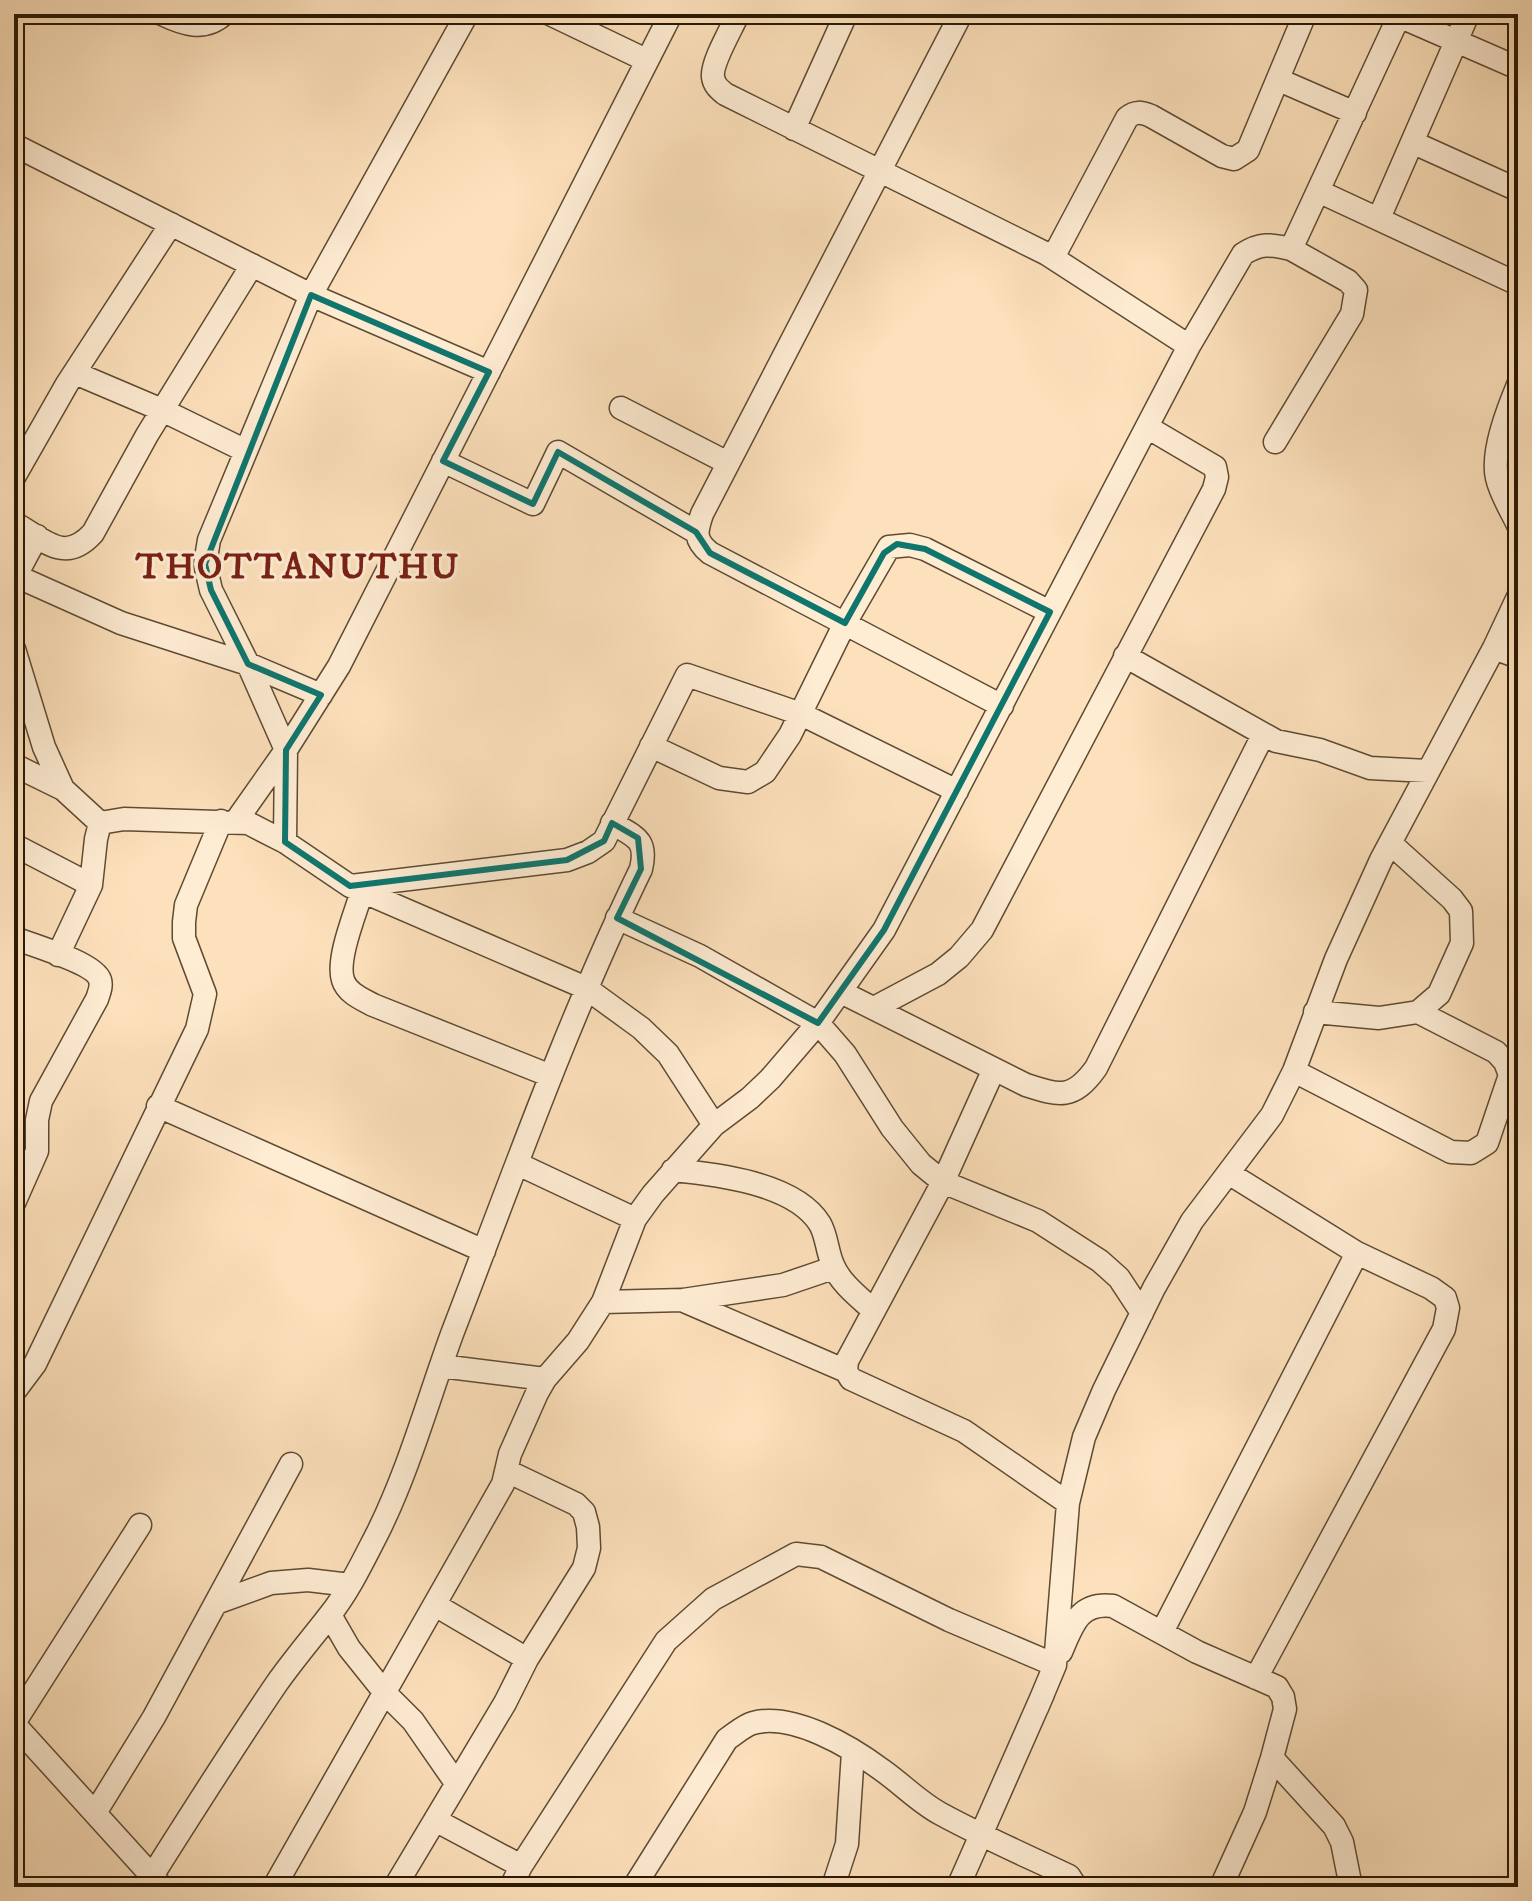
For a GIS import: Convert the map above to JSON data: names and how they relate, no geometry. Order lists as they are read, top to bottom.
{
  "districts": ["THOTTANUTHU"]
}
